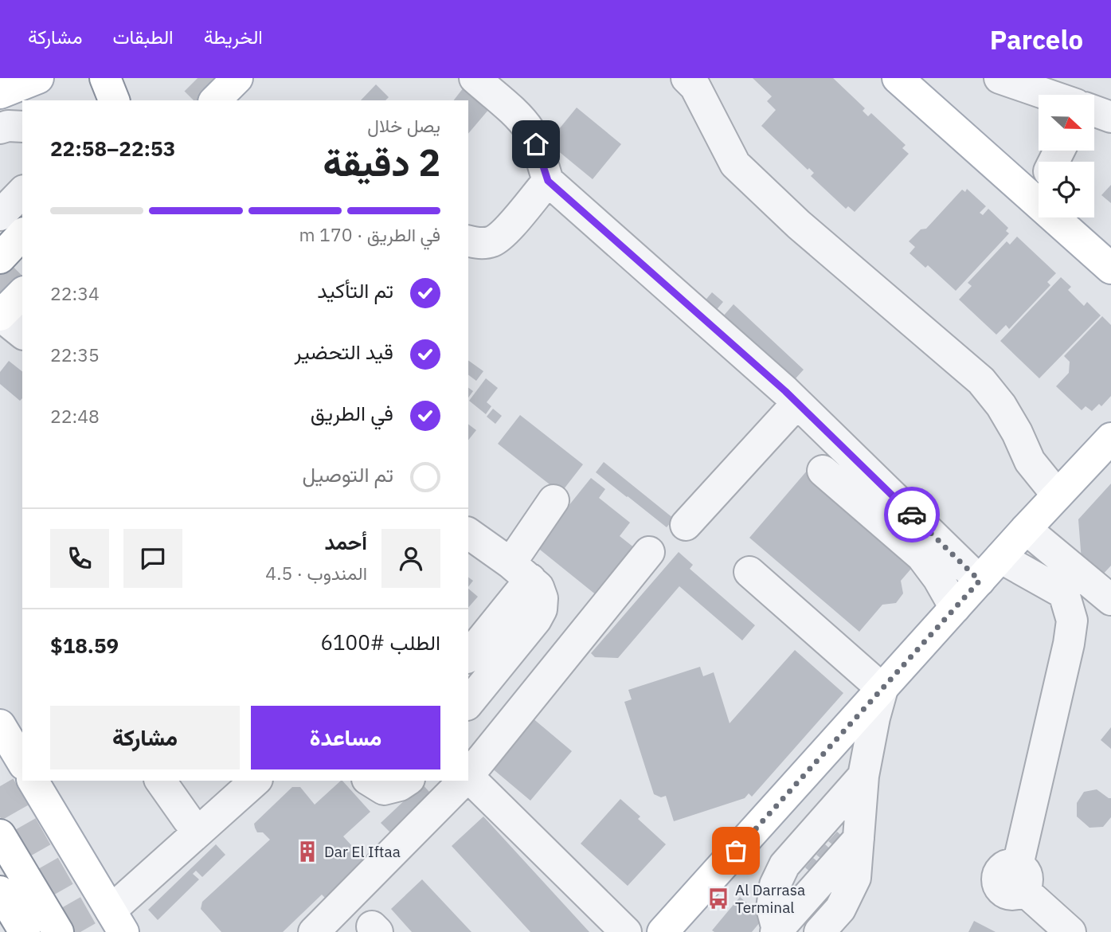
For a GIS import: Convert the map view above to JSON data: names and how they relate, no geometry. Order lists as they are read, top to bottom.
{
  "places": {
    "building": ["Dar El Iftaa"],
    "bus stop": ["Al Darrasa Terminal"]
  },
  "north": "right",
  "page": {
    "header": "Parcelo",
    "nav": ["الخريطة", "الطبقات", "مشاركة"],
    "heading": ["2 دقيقة", "يصل خلال", "22:53–22:58"],
    "panel": [
      "أحمد",
      "المندوب · 4.5",
      "الطلب #6100",
      "$18.59"
    ],
    "bar": "في الطريق · 170 m",
    "list": [
      ["تم التأكيد", "22:34"],
      ["قيد التحضير", "22:35"],
      ["في الطريق", "22:48"],
      "تم التوصيل"
    ],
    "buttons": ["مساعدة", "مشاركة"]
  }
}
